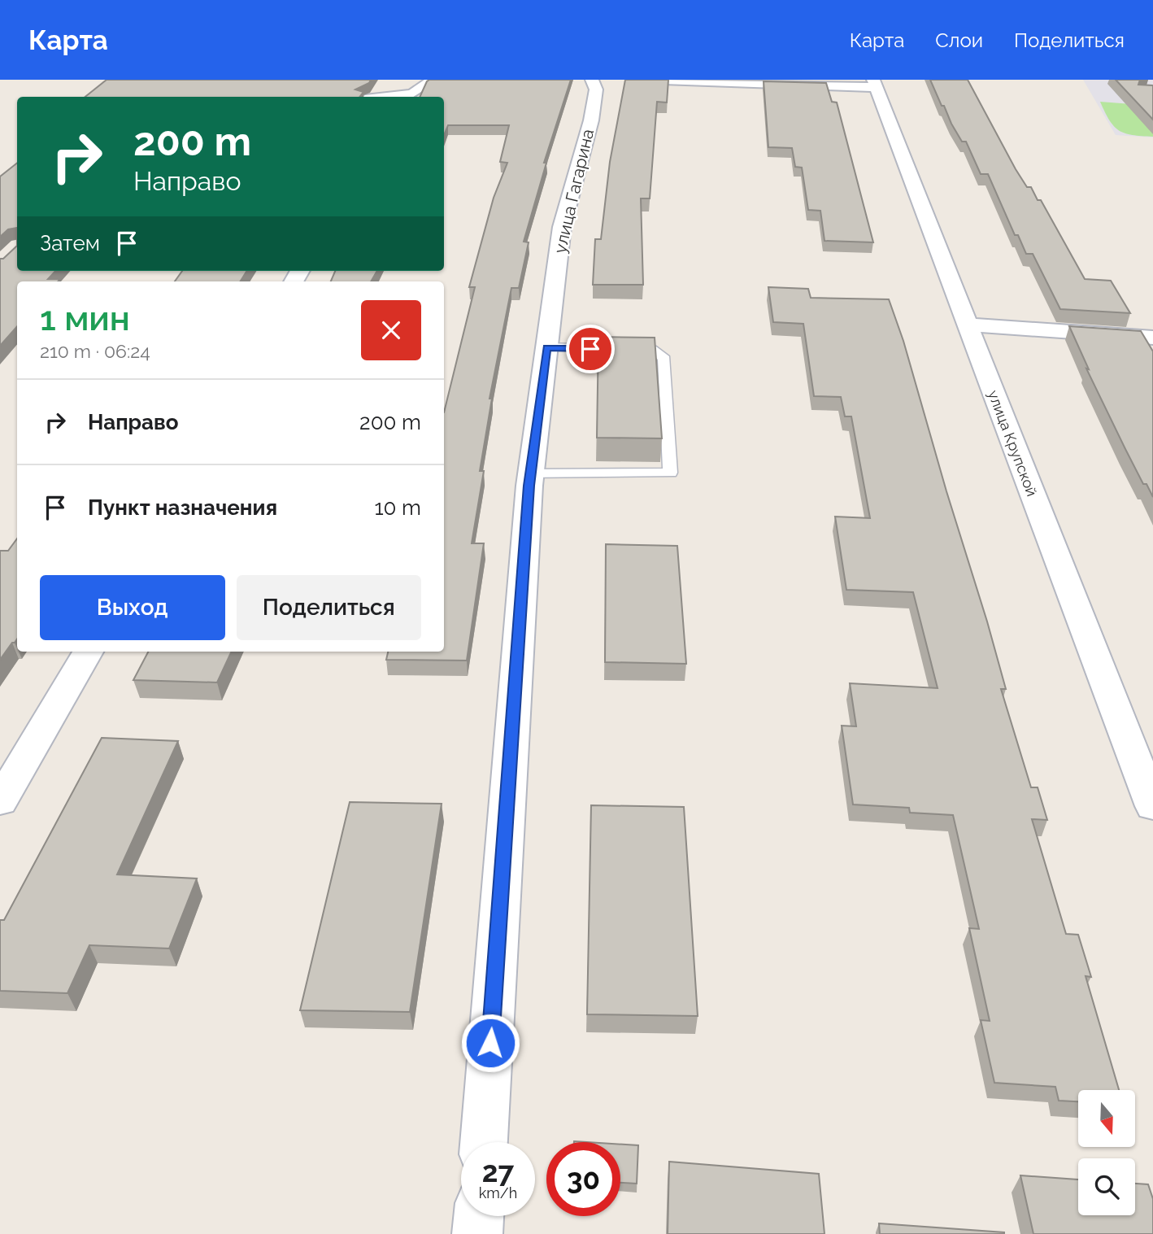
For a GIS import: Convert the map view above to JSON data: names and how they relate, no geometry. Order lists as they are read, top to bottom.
{
  "streets": {
    "street": ["улица Гагарина", "улица Крупской"]
  },
  "north": "bottom",
  "page": {
    "header": "Карта",
    "nav": ["Карта", "Слои", "Поделиться"],
    "turn": ["200 m", "Направо"],
    "then": "Затем",
    "heading": ["1 мин", "210 m · 06:24"],
    "list": [
      {
        "name": "Направо",
        "value": "200 m"
      },
      {
        "name": "Пункт назначения",
        "value": "10 m"
      }
    ],
    "buttons": ["Выход", "Поделиться"],
    "speed": "27 km/h",
    "limit": "30"
  }
}
